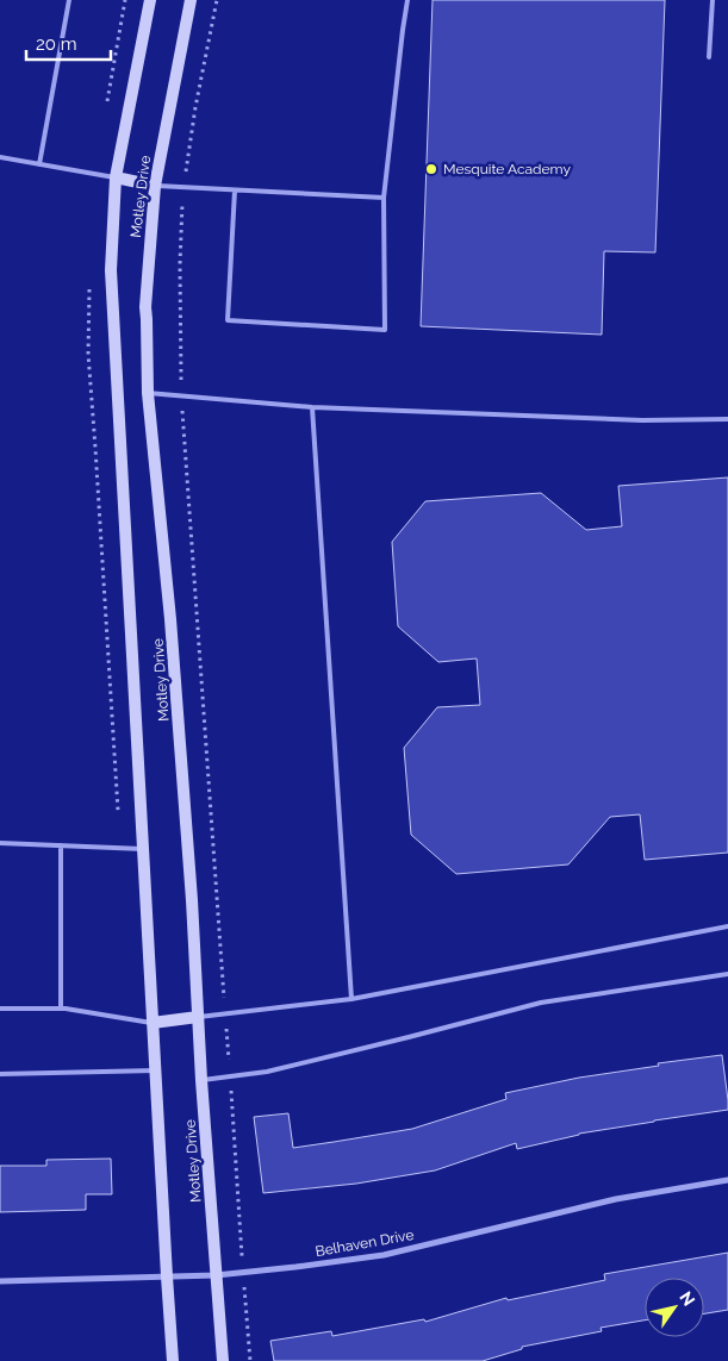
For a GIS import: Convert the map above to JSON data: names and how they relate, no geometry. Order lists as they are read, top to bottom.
{
  "streets": {
    "main road": ["Motley Drive"],
    "street": ["Belhaven Drive"]
  },
  "crossings": [
    ["Motley Drive", "Belhaven Drive"]
  ],
  "places": ["Mesquite Academy"],
  "scale_bar": "20 m",
  "north": "top right"
}
